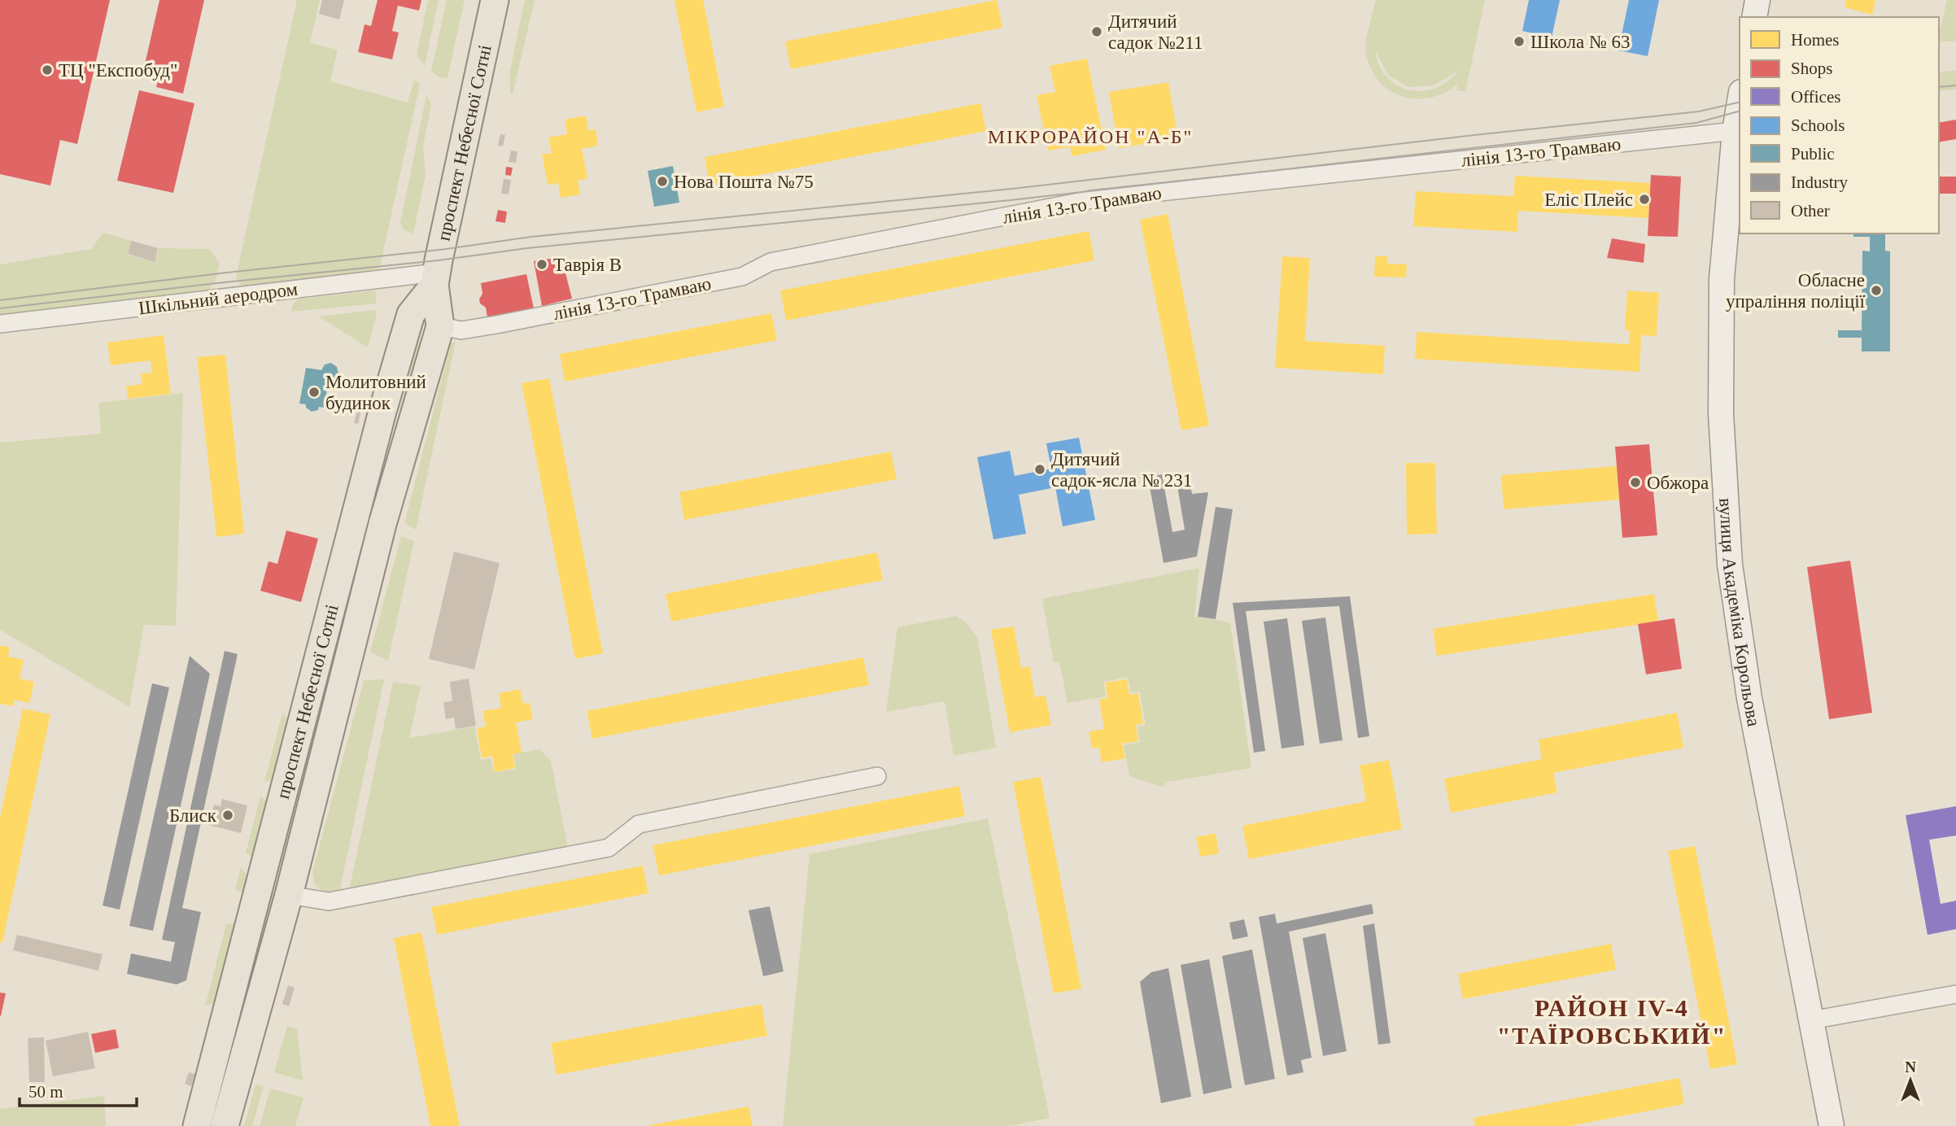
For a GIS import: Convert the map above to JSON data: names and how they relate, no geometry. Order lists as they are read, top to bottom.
{
  "streets": {
    "main road": ["проспект Небесної Сотні", "вулиця Академіка Корольова"],
    "street": ["лінія 13-го Трамваю", "Шкільний аеродром"]
  },
  "crossings": [
    ["проспект Небесної Сотні", "лінія 13-го Трамваю"],
    ["проспект Небесної Сотні", "Шкільний аеродром"],
    ["лінія 13-го Трамваю", "вулиця Академіка Корольова"]
  ],
  "districts": ["МІКРОРАЙОН \"А-Б\"", "РАЙОН IV-4 \"ТАЇРОВСЬКИЙ\""],
  "places": [
    "Дитячий садок №211",
    "Школа № 63",
    "ТЦ \"Експобуд\"",
    "Нова Пошта №75",
    "Еліс Плейс",
    "Таврія В",
    "Обласне упраління поліції",
    "Молитовний будинок",
    "Дитячий садок-ясла № 231",
    "Обжора",
    "Блиск"
  ],
  "legend": [
    "Homes",
    "Shops",
    "Offices",
    "Schools",
    "Public",
    "Industry",
    "Other"
  ],
  "scale_bar": "50 m",
  "north": "top"
}
